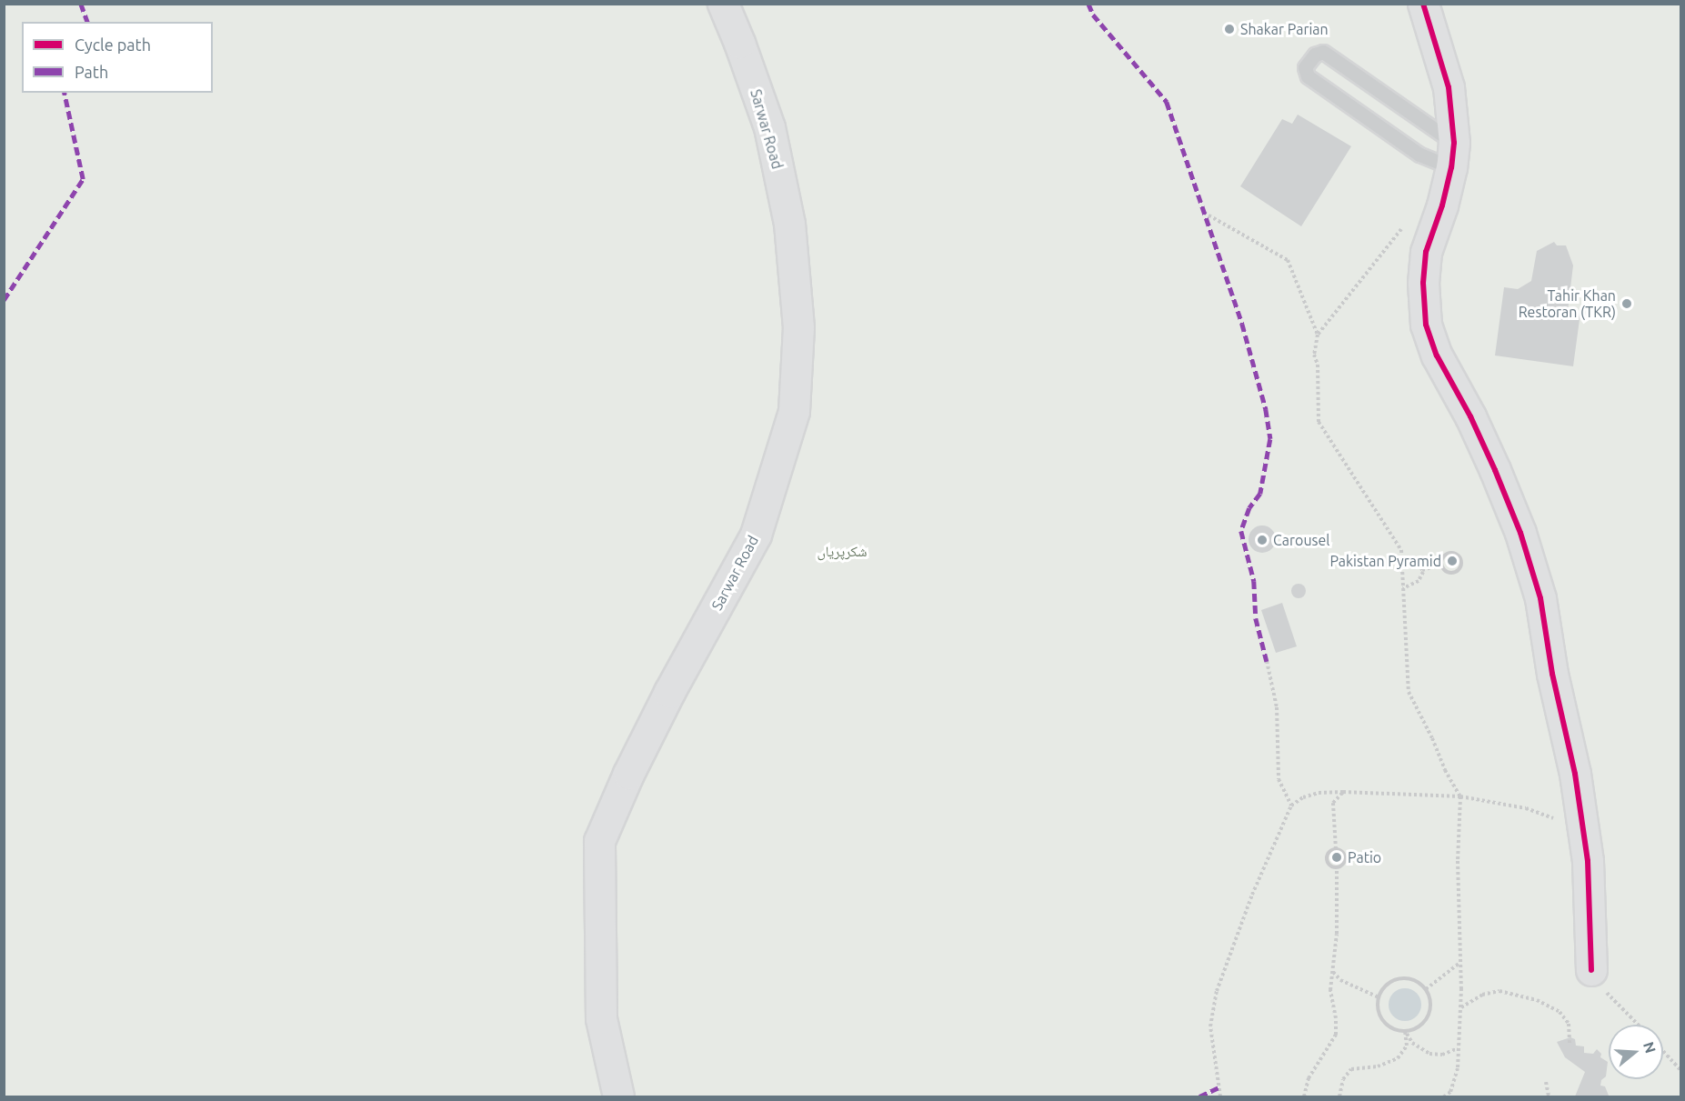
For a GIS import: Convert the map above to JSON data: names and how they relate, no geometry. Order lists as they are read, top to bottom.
{
  "streets": {
    "main road": ["Sarwar Road"]
  },
  "parks": ["شکرپریاں"],
  "places": [
    "Shakar Parian",
    "Tahir Khan Restoran (TKR)",
    "Carousel",
    "Pakistan Pyramid",
    "Patio"
  ],
  "legend": ["Cycle path", "Path"],
  "north": "right"
}
